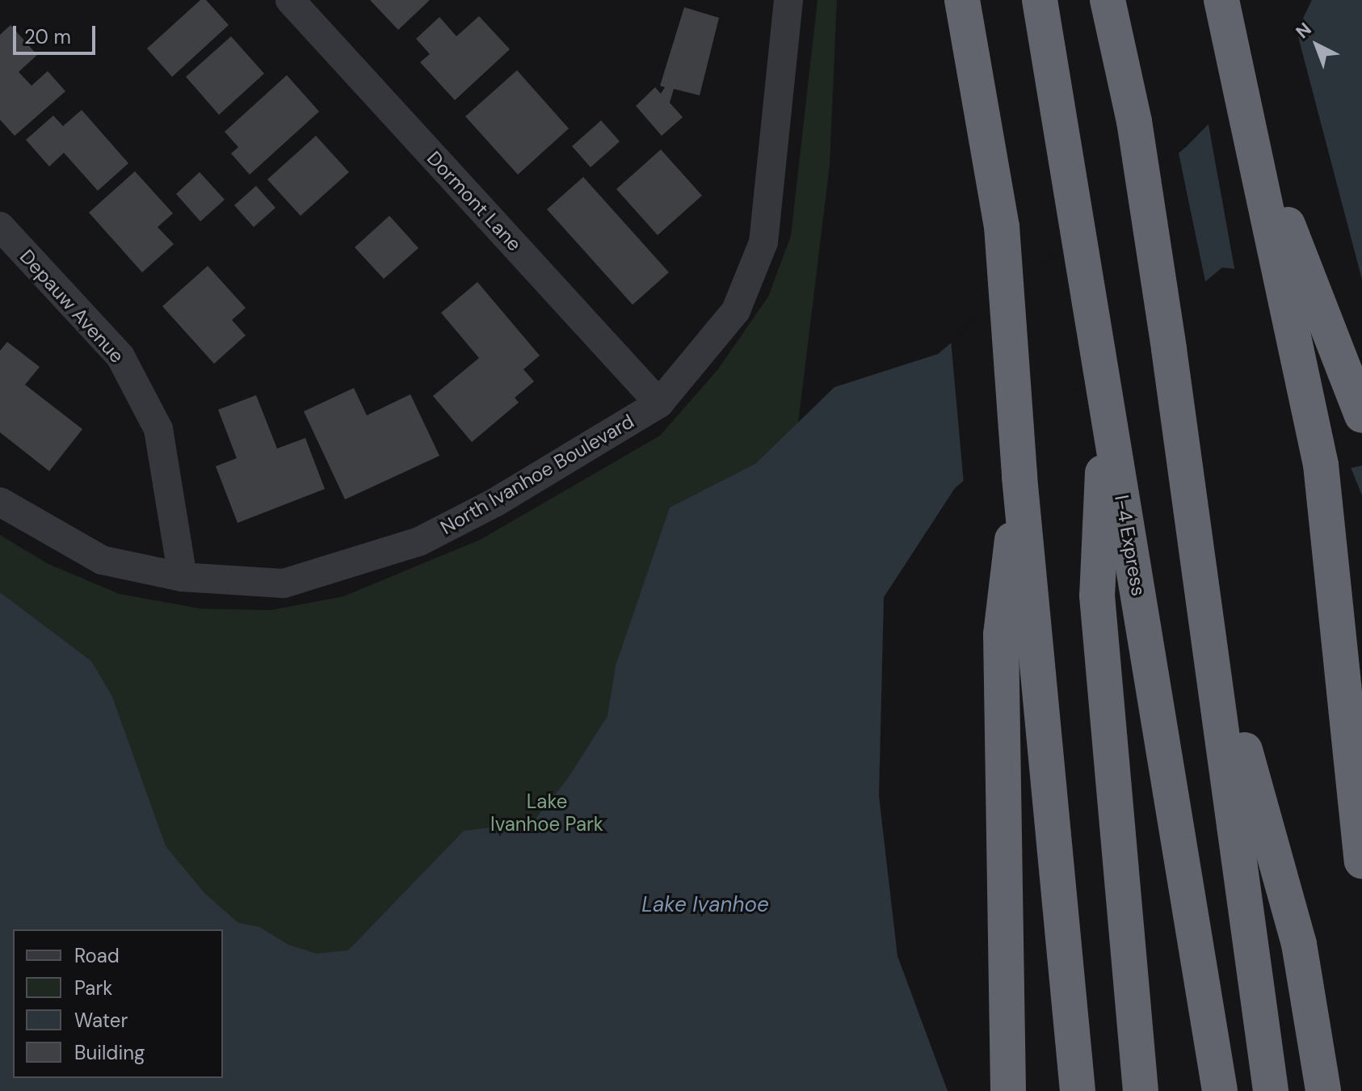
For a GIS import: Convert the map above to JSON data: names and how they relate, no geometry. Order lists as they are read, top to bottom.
{
  "streets": {
    "highway": ["I-4 Express"],
    "street": ["Dormont Lane", "Depauw Avenue", "North Ivanhoe Boulevard"]
  },
  "crossings": [
    ["Dormont Lane", "North Ivanhoe Boulevard"],
    ["Depauw Avenue", "North Ivanhoe Boulevard"]
  ],
  "water": ["Lake Ivanhoe"],
  "parks": ["Lake Ivanhoe Park"],
  "legend": [
    "Road",
    "Park",
    "Water",
    "Building"
  ],
  "scale_bar": "20 m",
  "north": "top left"
}
